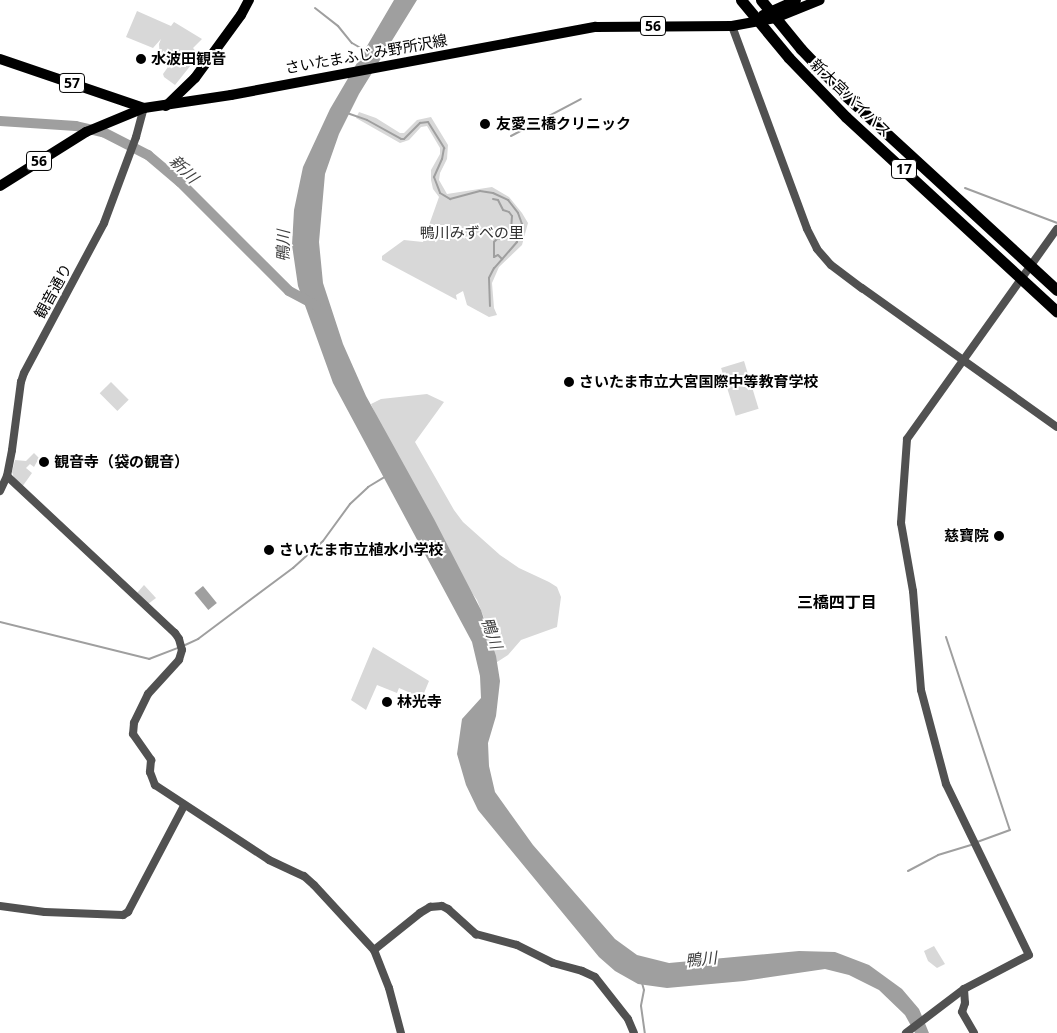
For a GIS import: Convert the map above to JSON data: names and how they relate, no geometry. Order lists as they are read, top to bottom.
{
  "streets": {
    "highway": ["新大宮バイパス", "17"],
    "main road": ["56", "さいたまふじみ野所沢線", "57"],
    "street": ["観音通り"]
  },
  "crossings": [
    ["さいたまふじみ野所沢線", "57"],
    ["さいたまふじみ野所沢線", "新大宮バイパス"],
    ["さいたまふじみ野所沢線", "観音通り"],
    ["57", "観音通り"]
  ],
  "districts": ["三橋四丁目"],
  "water": ["新川", "鴨川"],
  "parks": ["鴨川みずべの里"],
  "places": [
    "水波田観音",
    "友愛三橋クリニック",
    "さいたま市立大宮国際中等教育学校",
    "観音寺（袋の観音）",
    "慈寶院",
    "さいたま市立植水小学校",
    "林光寺"
  ]
}
